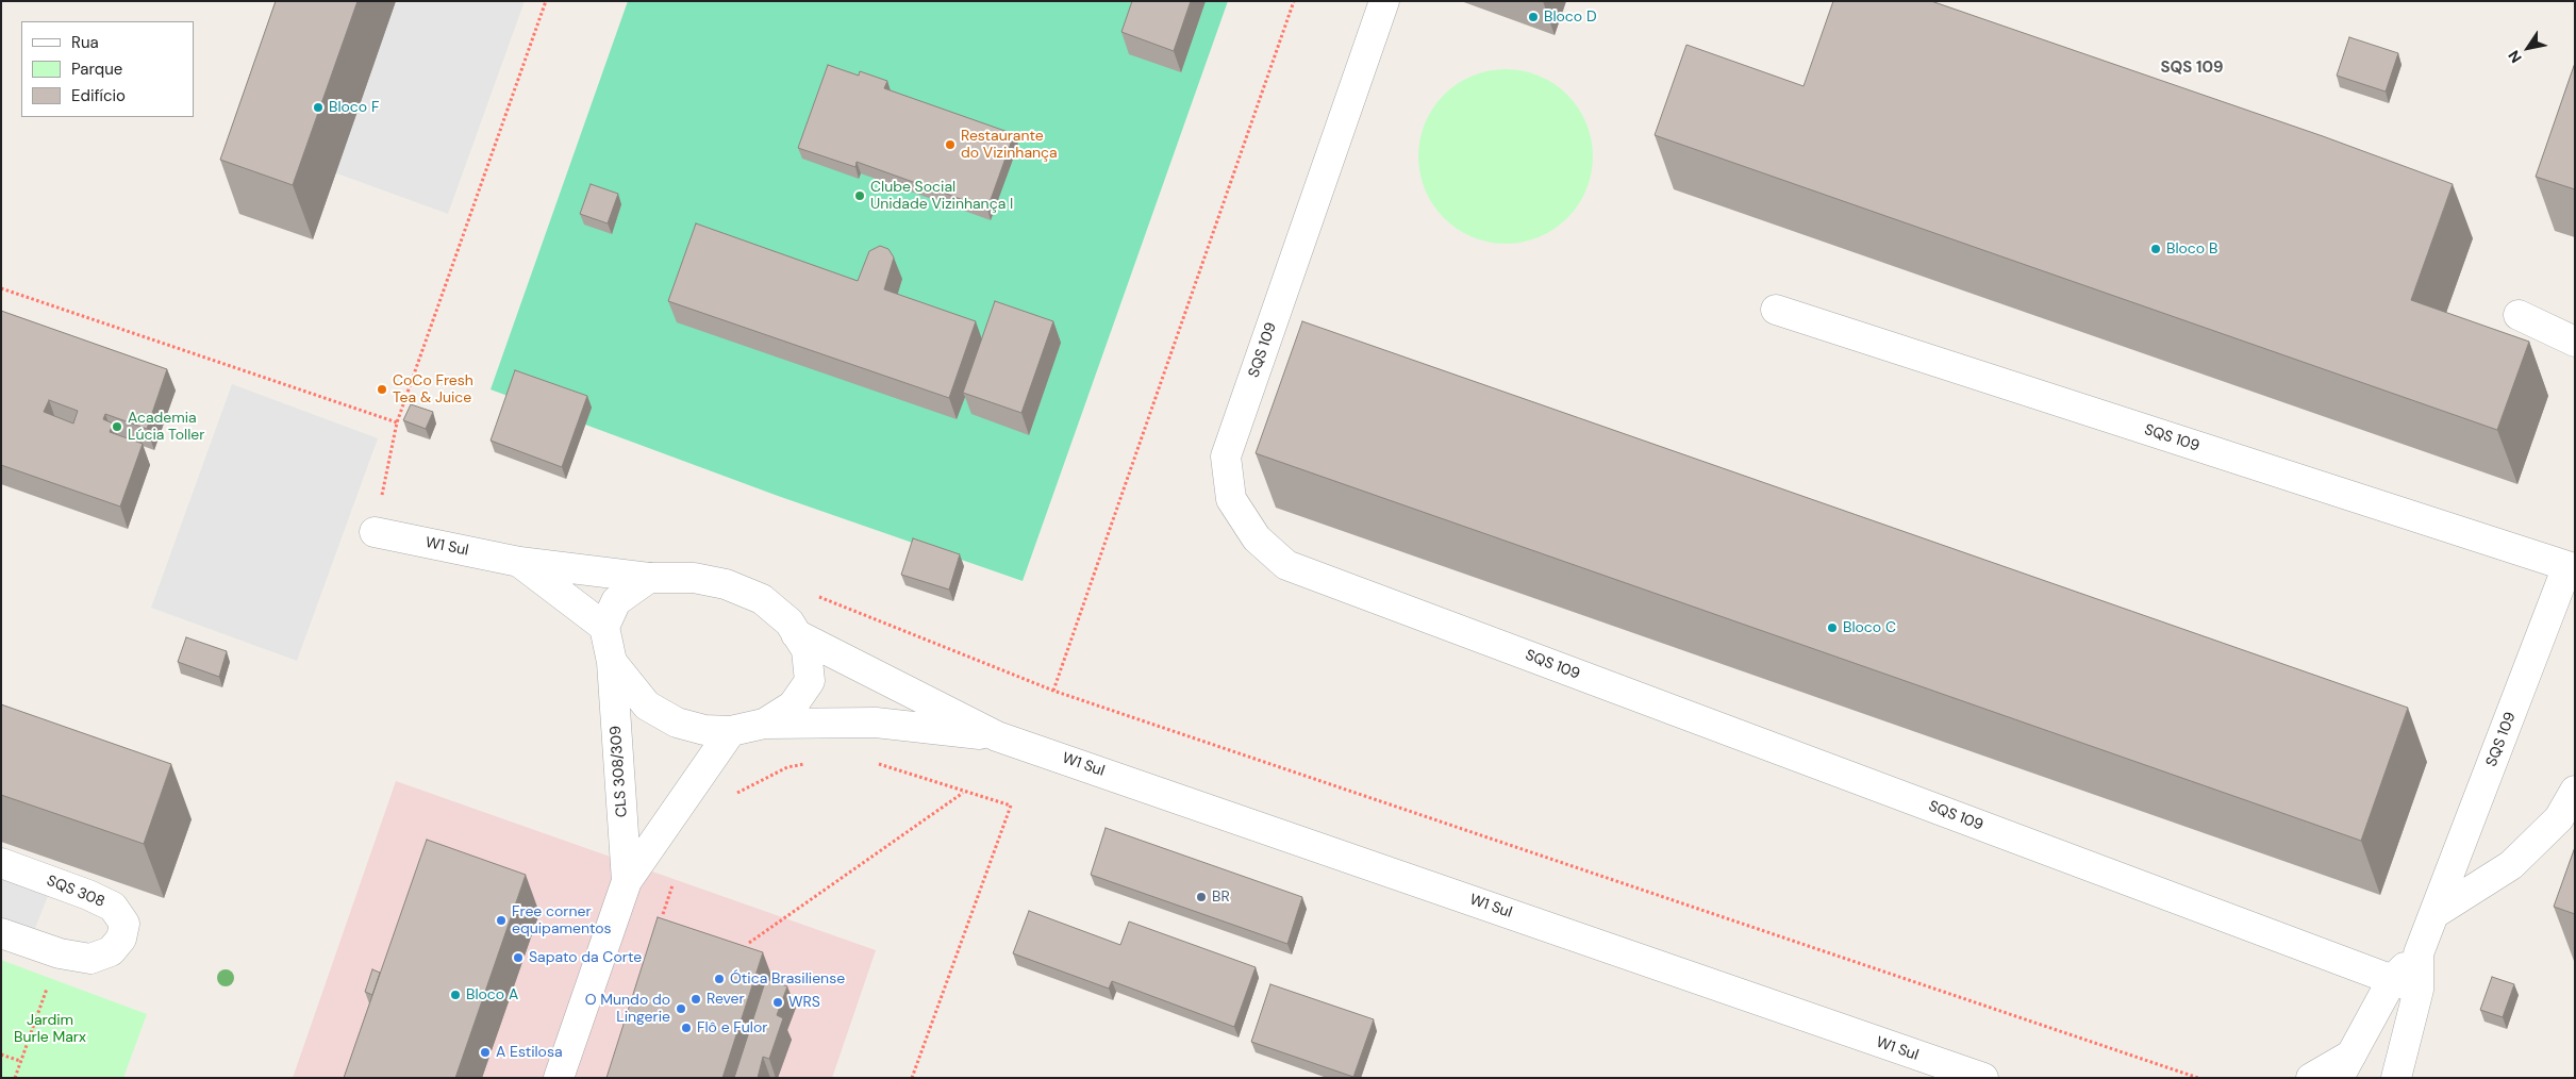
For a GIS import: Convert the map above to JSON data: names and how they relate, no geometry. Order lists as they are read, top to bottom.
{
  "streets": {
    "street": [
      "SQS 109",
      "W1 Sul",
      "CLS 308/309",
      "SQS 308"
    ]
  },
  "crossings": [
    ["W1 Sul", "CLS 308/309"]
  ],
  "districts": ["SQS 109"],
  "parks": ["Jardim Burle Marx"],
  "places": [
    "Bloco D",
    "Bloco F",
    "Restaurante do Vizinhança",
    "Clube Social Unidade Vizinhança I",
    "Bloco B",
    "CoCo Fresh Tea & Juice",
    "Academia Lúcia Toller",
    "Bloco C",
    "BR",
    "Free corner equipamentos",
    "Sapato da Corte",
    "Ótica Brasiliense",
    "Bloco A",
    "Rever",
    "WRS",
    "O Mundo do Lingerie",
    "Flô e Fulor",
    "A Estilosa"
  ],
  "legend": ["Rua", "Parque", "Edifício"],
  "north": "bottom left"
}
